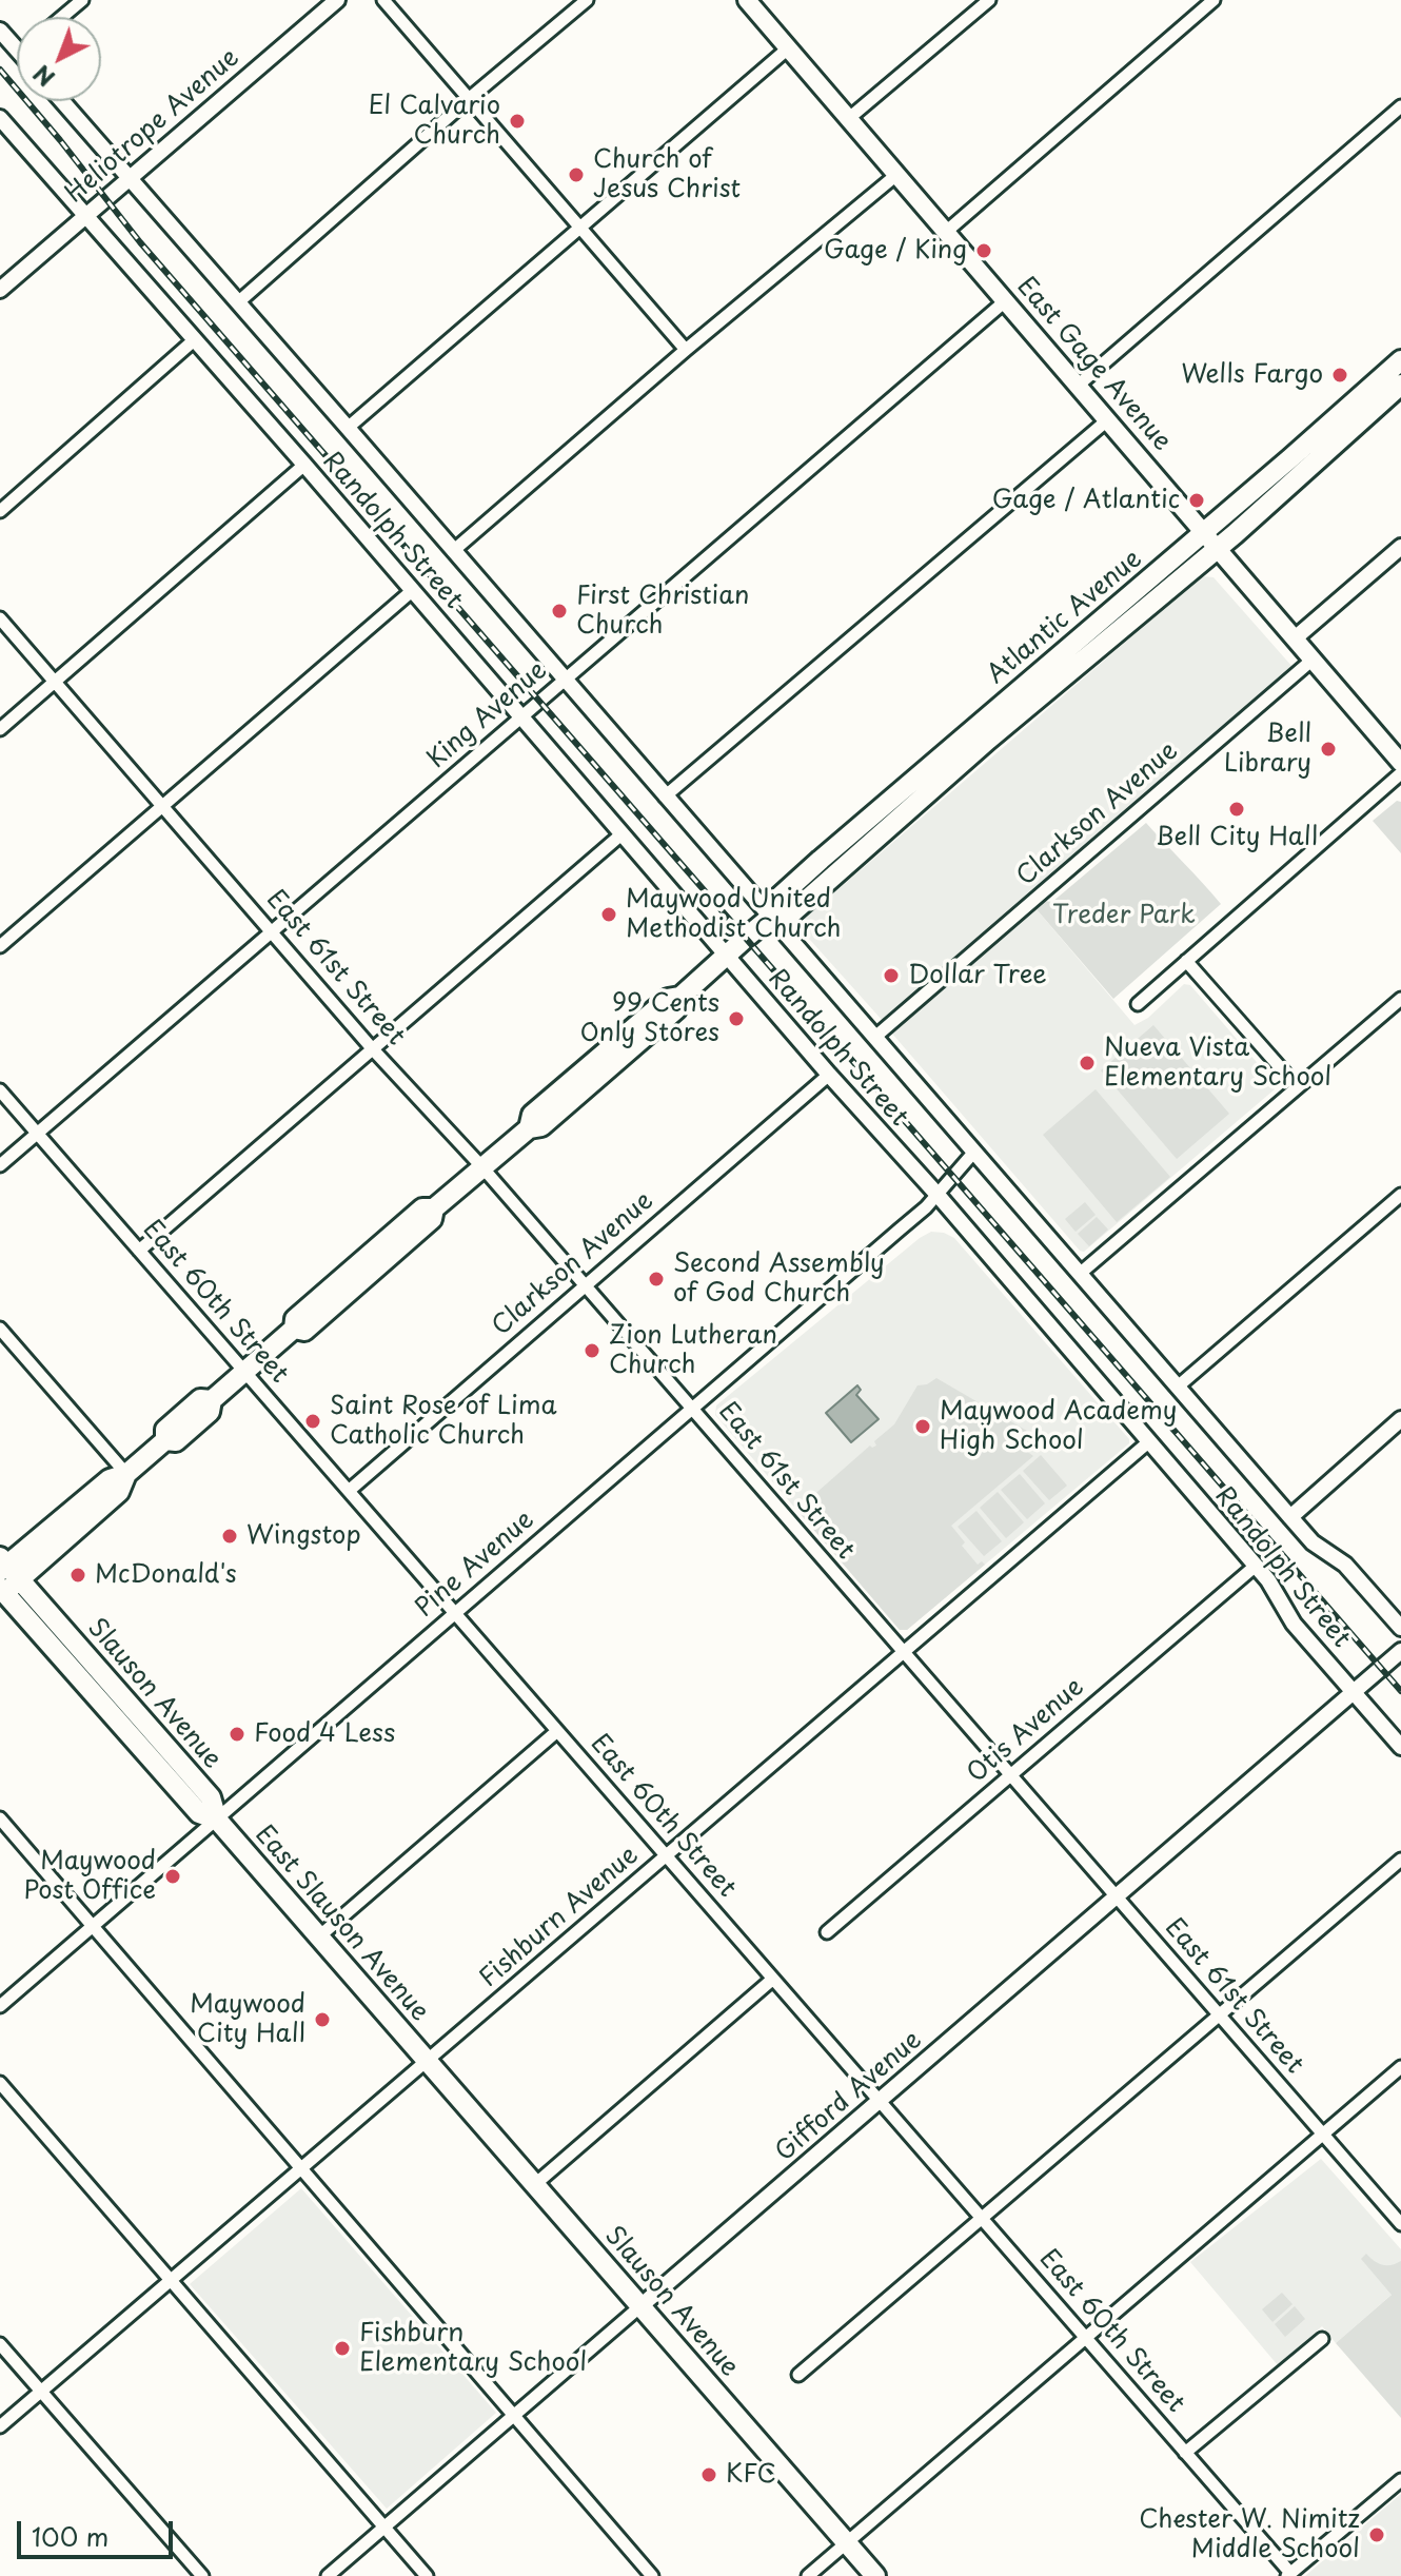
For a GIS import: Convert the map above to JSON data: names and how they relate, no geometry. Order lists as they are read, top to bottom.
{
  "streets": {
    "main road": [
      "East Gage Avenue",
      "Atlantic Avenue",
      "Slauson Avenue",
      "East Slauson Avenue"
    ],
    "street": [
      "Heliotrope Avenue",
      "Randolph Street",
      "King Avenue",
      "Clarkson Avenue",
      "East 61st Street",
      "East 60th Street",
      "Pine Avenue",
      "Otis Avenue",
      "Fishburn Avenue",
      "Gifford Avenue"
    ]
  },
  "crossings": [
    ["Heliotrope Avenue", "Randolph Street"],
    ["East Gage Avenue", "Atlantic Avenue"],
    ["East Gage Avenue", "King Avenue"],
    ["East Gage Avenue", "Clarkson Avenue"],
    ["Randolph Street", "Atlantic Avenue"],
    ["Randolph Street", "King Avenue"],
    ["Randolph Street", "Clarkson Avenue"],
    ["Randolph Street", "Pine Avenue"],
    ["Randolph Street", "Otis Avenue"],
    ["Randolph Street", "Fishburn Avenue"],
    ["Randolph Street", "Gifford Avenue"],
    ["Atlantic Avenue", "East 61st Street"],
    ["Atlantic Avenue", "East 60th Street"],
    ["King Avenue", "East 61st Street"],
    ["King Avenue", "East 60th Street"],
    ["Clarkson Avenue", "East 61st Street"],
    ["Clarkson Avenue", "East 60th Street"],
    ["East 61st Street", "Pine Avenue"],
    ["East 61st Street", "Otis Avenue"],
    ["East 61st Street", "Fishburn Avenue"],
    ["East 61st Street", "Gifford Avenue"],
    ["East 60th Street", "Pine Avenue"],
    ["East 60th Street", "Fishburn Avenue"],
    ["East 60th Street", "Gifford Avenue"],
    ["Pine Avenue", "Slauson Avenue"],
    ["Pine Avenue", "East Slauson Avenue"],
    ["Slauson Avenue", "Fishburn Avenue"],
    ["Slauson Avenue", "East Slauson Avenue"],
    ["Slauson Avenue", "Gifford Avenue"],
    ["Fishburn Avenue", "East Slauson Avenue"]
  ],
  "parks": ["Treder Park"],
  "places": [
    "El Calvario Church",
    "Church of Jesus Christ",
    "Gage / King",
    "Wells Fargo",
    "Gage / Atlantic",
    "First Christian Church",
    "Bell Library",
    "Bell City Hall",
    "Maywood United Methodist Church",
    "Dollar Tree",
    "99 Cents Only Stores",
    "Nueva Vista Elementary School",
    "Second Assembly of God Church",
    "Zion Lutheran Church",
    "Saint Rose of Lima Catholic Church",
    "Maywood Academy High School",
    "Wingstop",
    "McDonald's",
    "Food 4 Less",
    "Maywood Post Office",
    "Maywood City Hall",
    "Fishburn Elementary School",
    "KFC",
    "Chester W. Nimitz Middle School"
  ],
  "scale_bar": "100 m",
  "north": "bottom left"
}
